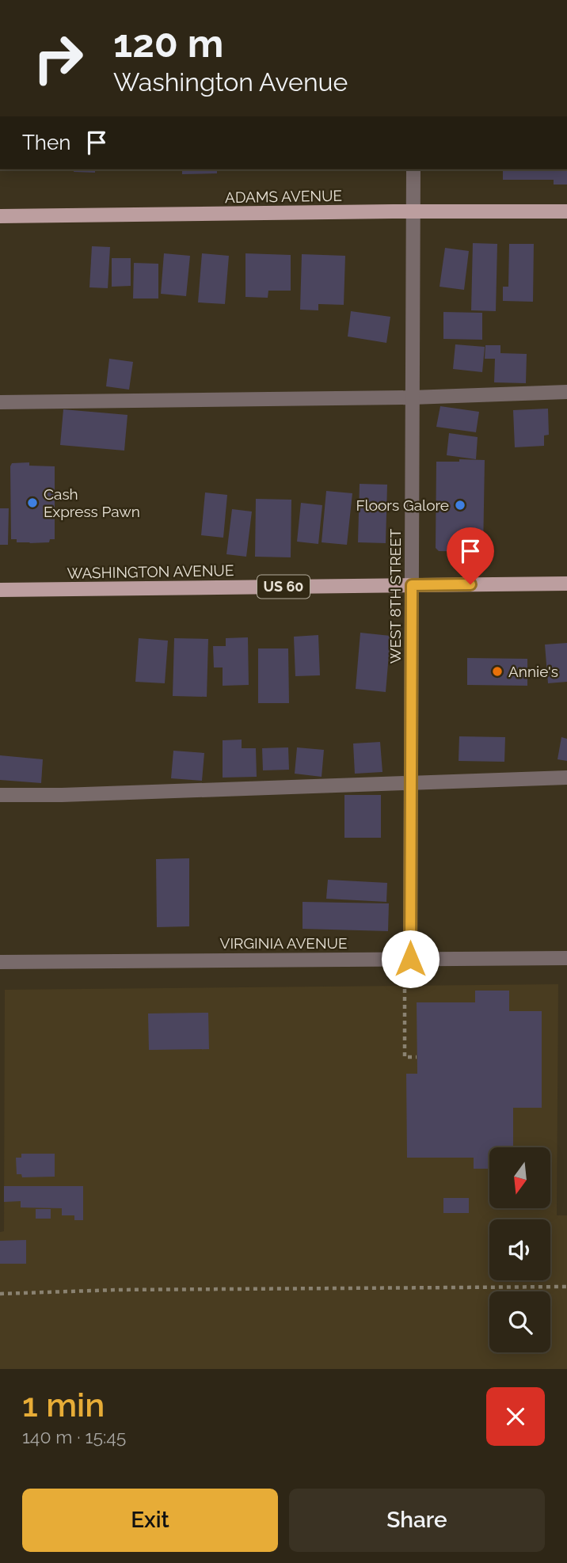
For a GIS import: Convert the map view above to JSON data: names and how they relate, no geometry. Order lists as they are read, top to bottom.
{
  "streets": {
    "main road": ["ADAMS AVENUE", "WASHINGTON AVENUE", "US 60"],
    "street": ["WEST 8TH STREET", "VIRGINIA AVENUE"]
  },
  "crossings": [
    ["ADAMS AVENUE", "WEST 8TH STREET"],
    ["WASHINGTON AVENUE", "WEST 8TH STREET"],
    ["WEST 8TH STREET", "VIRGINIA AVENUE"]
  ],
  "places": ["Cash Express Pawn", "Floors Galore", "Annie's"],
  "north": "bottom",
  "page": {
    "turn": ["120 m", "Washington Avenue"],
    "then": "Then",
    "heading": ["1 min", "140 m · 15:45"],
    "buttons": ["Exit", "Share"]
  }
}
